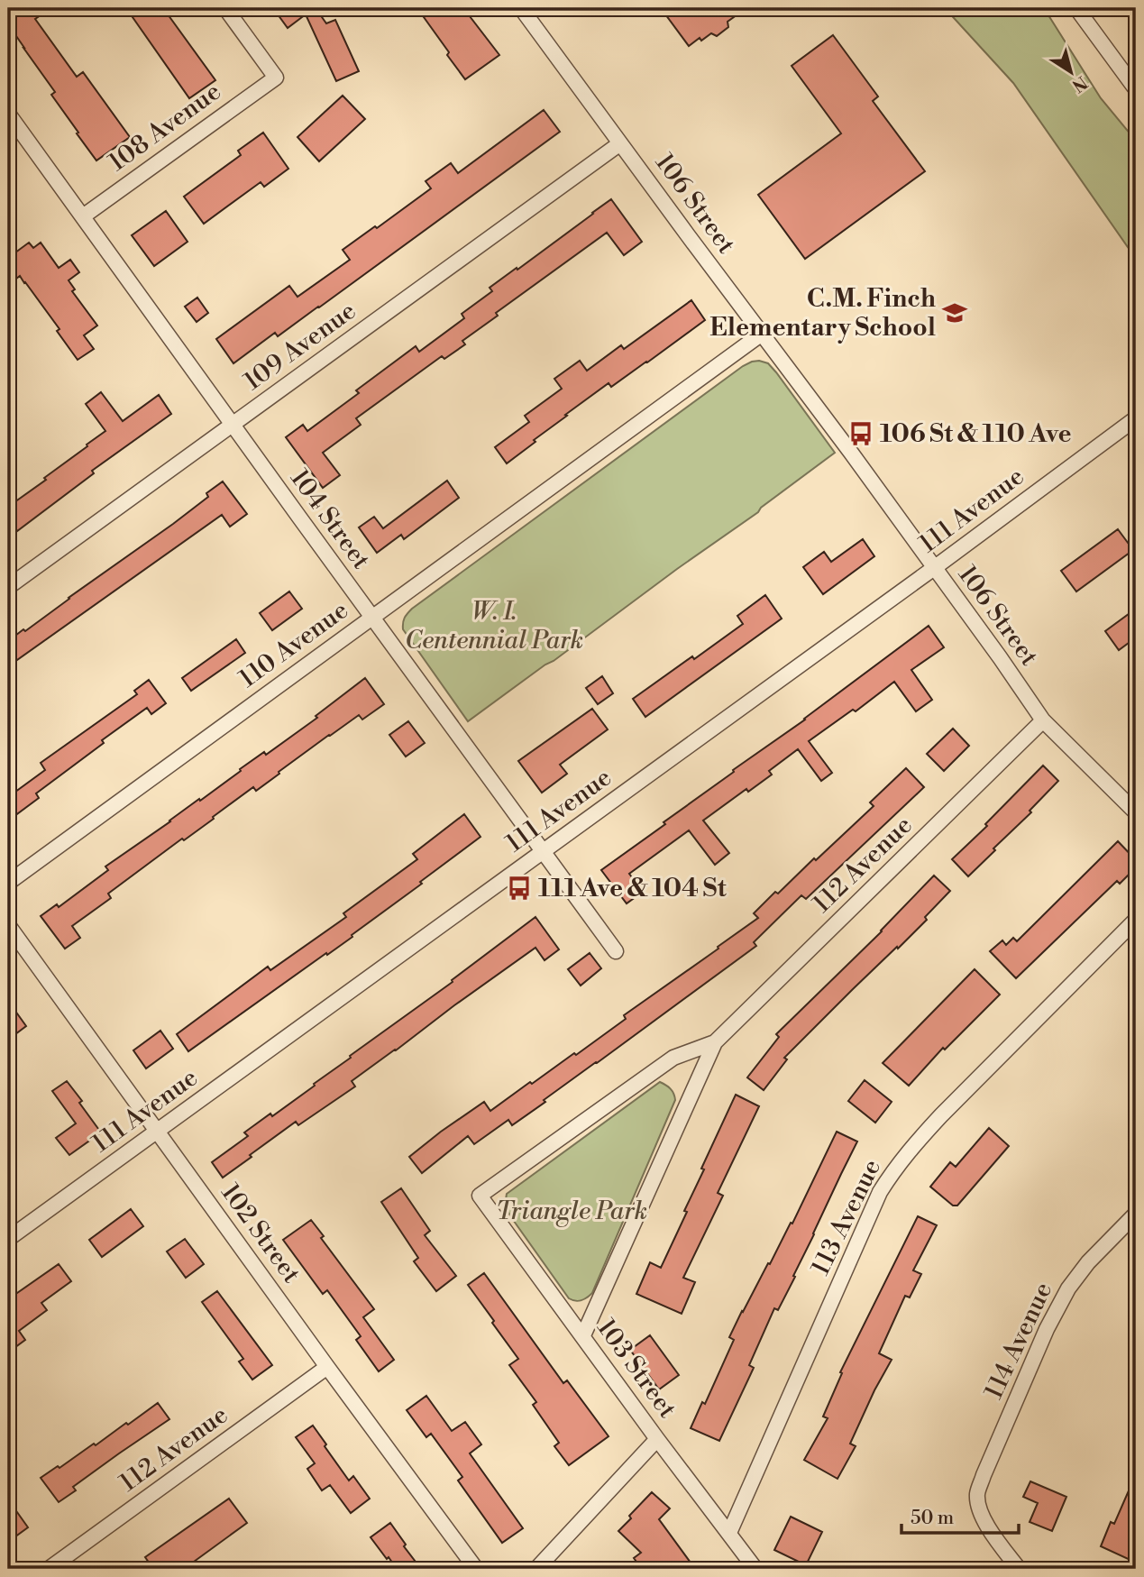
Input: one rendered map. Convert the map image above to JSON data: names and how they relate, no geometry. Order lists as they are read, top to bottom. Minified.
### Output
{"streets":{"street":["108 Avenue","106 Street","109 Avenue","111 Avenue","104 Street","110 Avenue","112 Avenue","113 Avenue","102 Street","114 Avenue","103 Street"]},"crossings":[["108 Avenue","104 Street"],["106 Street","109 Avenue"],["106 Street","111 Avenue"],["106 Street","110 Avenue"],["106 Street","112 Avenue"],["109 Avenue","104 Street"],["111 Avenue","104 Street"],["111 Avenue","102 Street"],["104 Street","110 Avenue"],["112 Avenue","102 Street"],["112 Avenue","103 Street"],["113 Avenue","103 Street"]],"parks":["W. I. Centennial Park","Triangle Park"],"places":{"school or university":["C.M. Finch Elementary School"],"bus stop":["106 St & 110 Ave","111 Ave & 104 St"]},"scale_bar":"50 m","north":"bottom right"}
